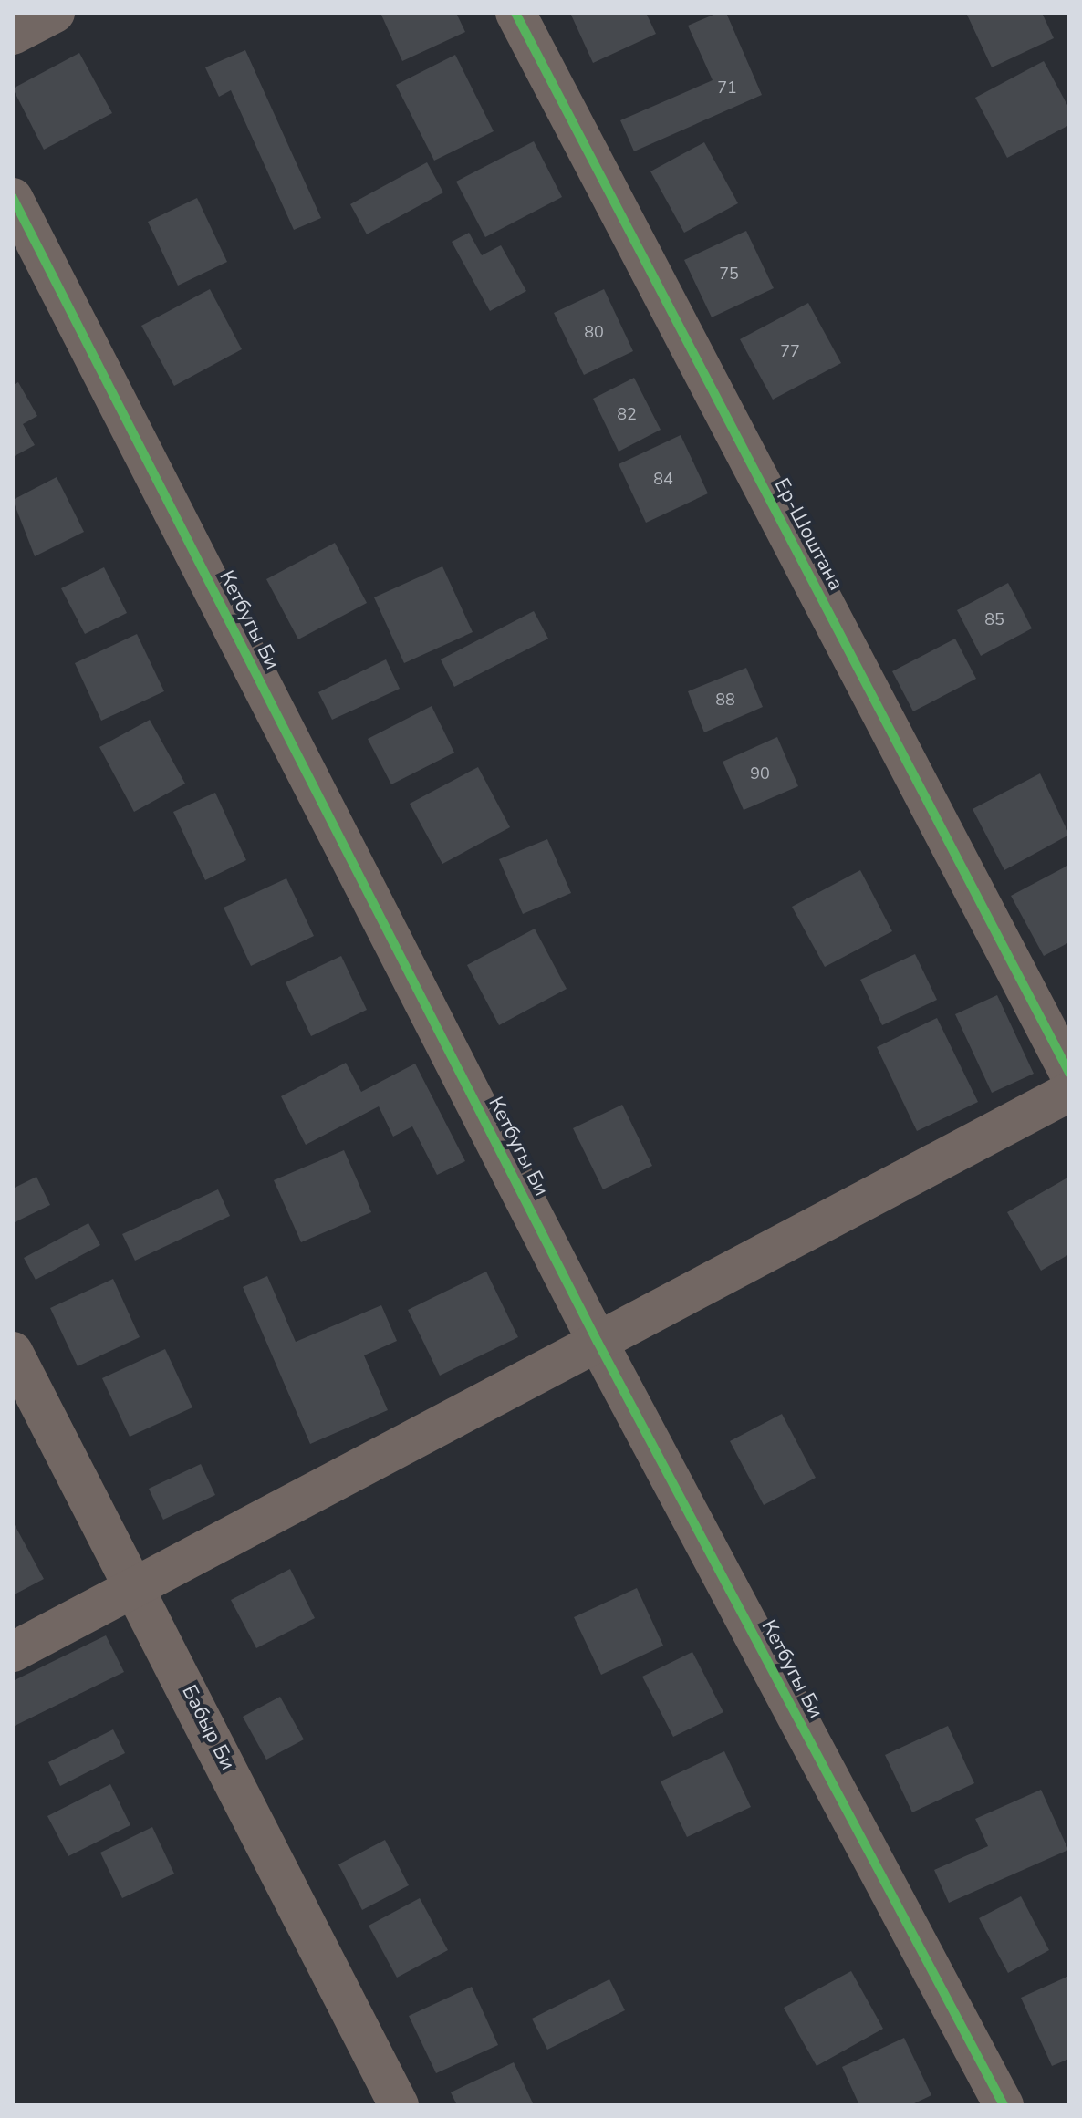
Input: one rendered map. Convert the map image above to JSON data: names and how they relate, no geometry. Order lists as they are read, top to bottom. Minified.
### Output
{"streets":{"street":["Ер-Шоштана","Кетбугы Би","Бабыр Би"]},"house_numbers":["71","75","80","77","82","84","85","88","90"]}
